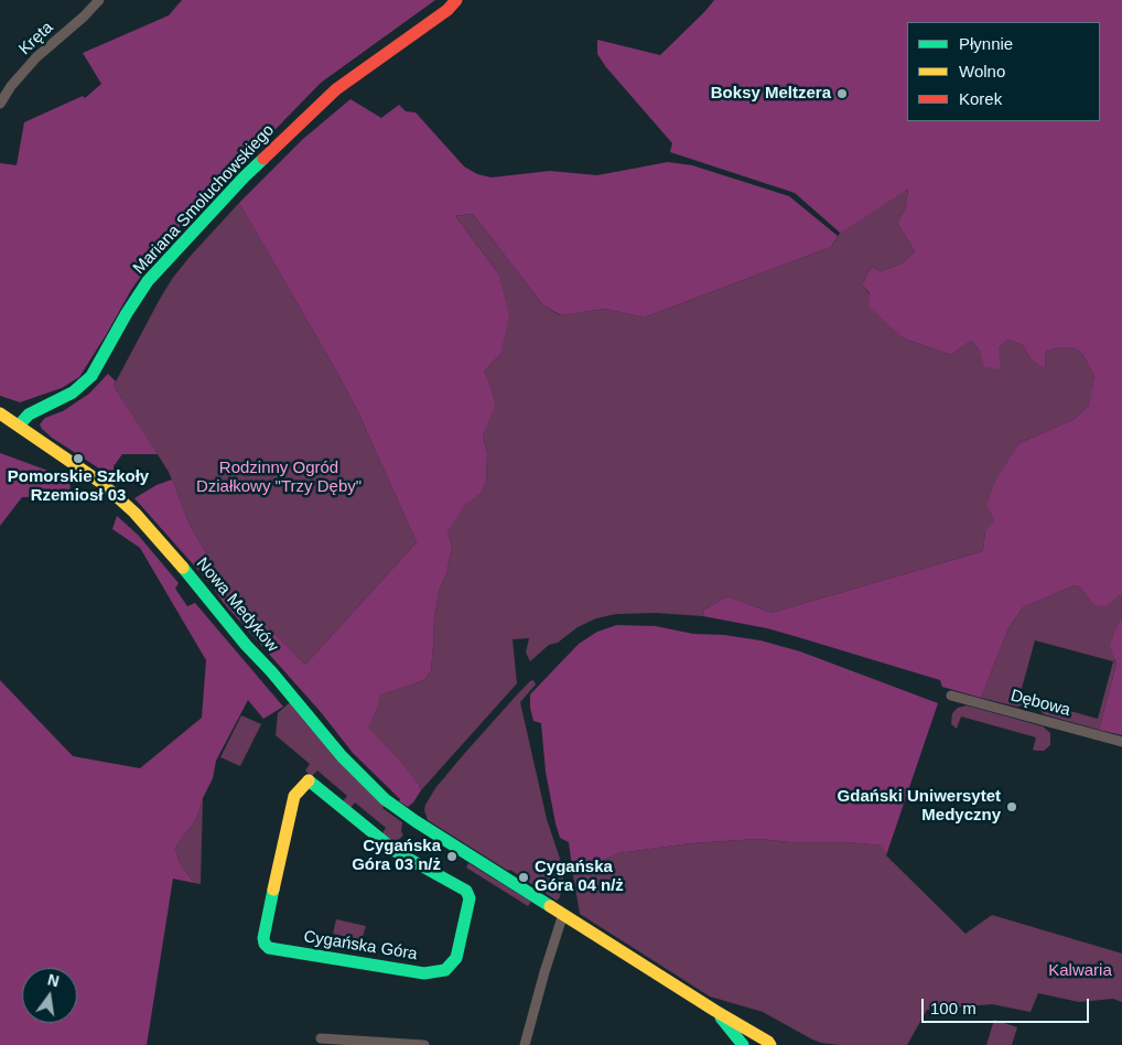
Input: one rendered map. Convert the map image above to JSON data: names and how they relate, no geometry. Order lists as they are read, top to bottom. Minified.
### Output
{"streets":{"street":["Kręta","Mariana Smoluchowskiego","Nowa Medyków","Dębowa","Cygańska Góra"]},"crossings":[["Mariana Smoluchowskiego","Nowa Medyków"]],"parks":["Rodzinny Ogród Działkowy \"Trzy Dęby\"","Kalwaria"],"places":["Boksy Meltzera","Pomorskie Szkoły Rzemiosł 03","Gdański Uniwersytet Medyczny","Cygańska Góra 03 n/ż","Cygańska Góra 04 n/ż"],"legend":["Płynnie","Wolno","Korek"],"scale_bar":"100 m","north":"top"}
